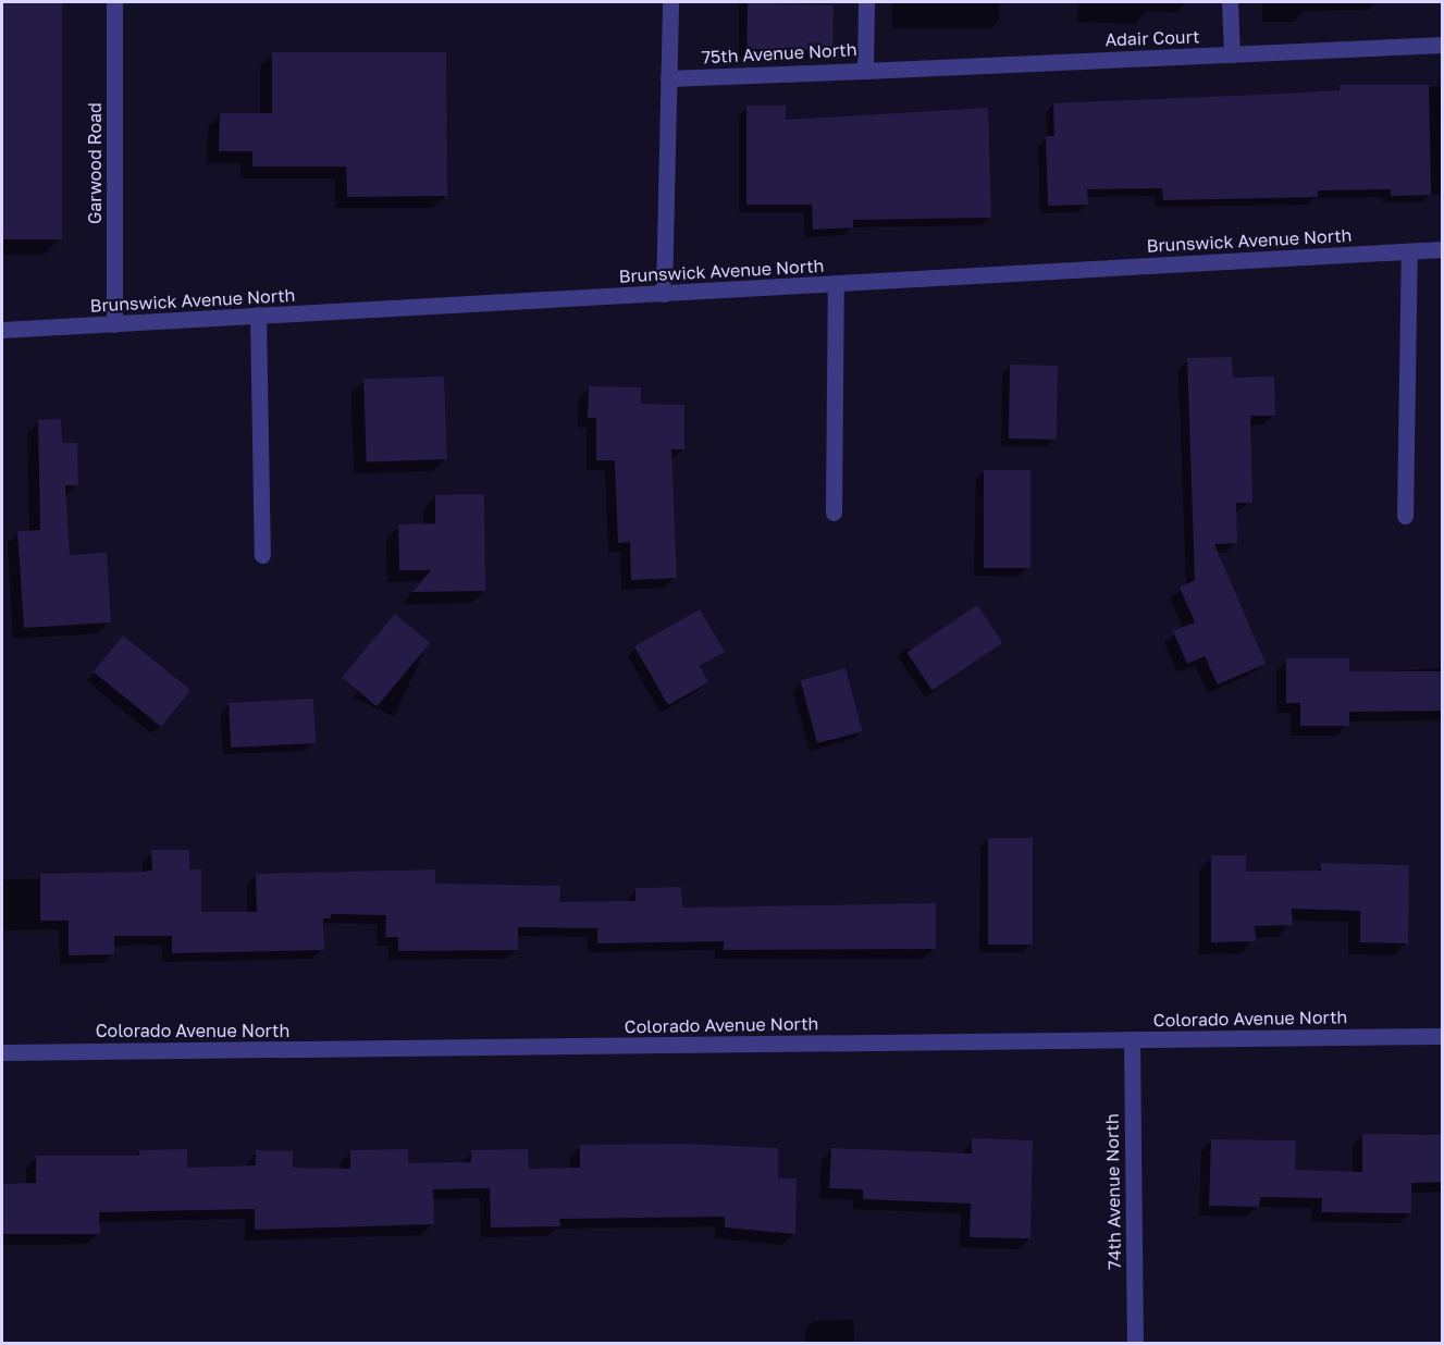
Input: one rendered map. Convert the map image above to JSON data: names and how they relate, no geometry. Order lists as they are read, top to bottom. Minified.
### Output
{"streets":{"street":["Adair Court","75th Avenue North","Garwood Road","Brunswick Avenue North","Colorado Avenue North","74th Avenue North"]},"crossings":[["Adair Court","75th Avenue North"],["Garwood Road","Brunswick Avenue North"],["Colorado Avenue North","74th Avenue North"]]}
